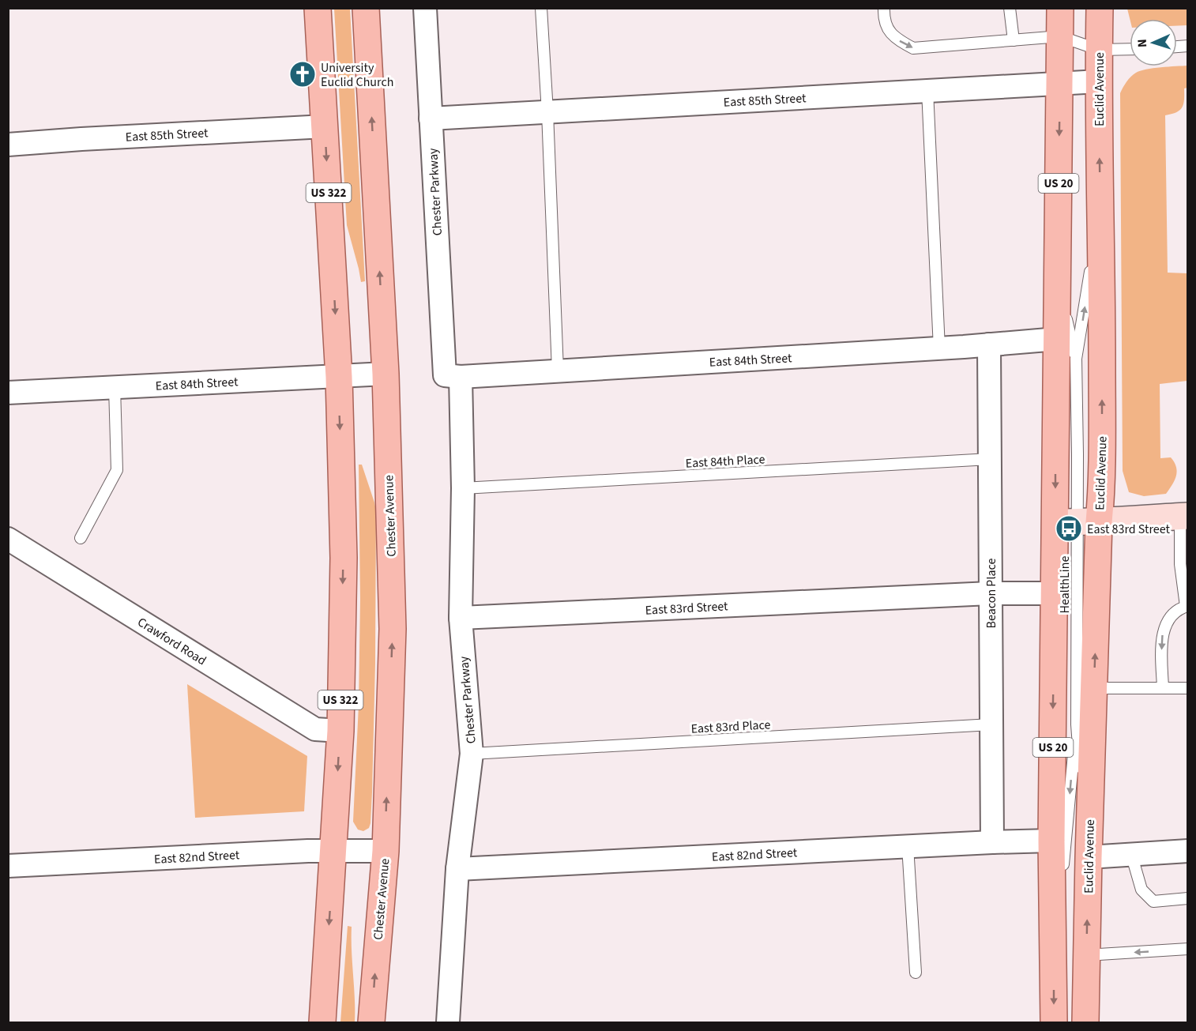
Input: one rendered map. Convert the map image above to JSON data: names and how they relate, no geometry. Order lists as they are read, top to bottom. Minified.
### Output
{"streets":{"main road":["Euclid Avenue","US 20","US 322","Chester Avenue"],"street":["East 85th Street","Chester Parkway","East 84th Street","Beacon Place","East 83rd Street","Crawford Road","East 82nd Street"],"lane":["East 84th Place","HealthLine","East 83rd Place"]},"crossings":[["Euclid Avenue","East 85th Street"],["Euclid Avenue","East 84th Street"],["Euclid Avenue","HealthLine"],["Euclid Avenue","East 83rd Street"],["Euclid Avenue","East 82nd Street"],["East 85th Street","Chester Parkway"],["East 85th Street","US 322"],["Chester Parkway","East 84th Street"],["Chester Parkway","East 84th Place"],["Chester Parkway","East 83rd Street"],["Chester Parkway","East 83rd Place"],["Chester Parkway","East 82nd Street"],["US 322","East 84th Street"],["US 322","Crawford Road"],["US 322","East 82nd Street"],["East 84th Street","Chester Avenue"],["East 84th Street","Beacon Place"],["East 84th Place","Beacon Place"],["Chester Avenue","East 82nd Street"],["Beacon Place","East 83rd Street"],["Beacon Place","East 83rd Place"],["Beacon Place","East 82nd Street"]],"places":{"church":["University Euclid Church"],"bus stop":["East 83rd Street"]},"north":"left"}
